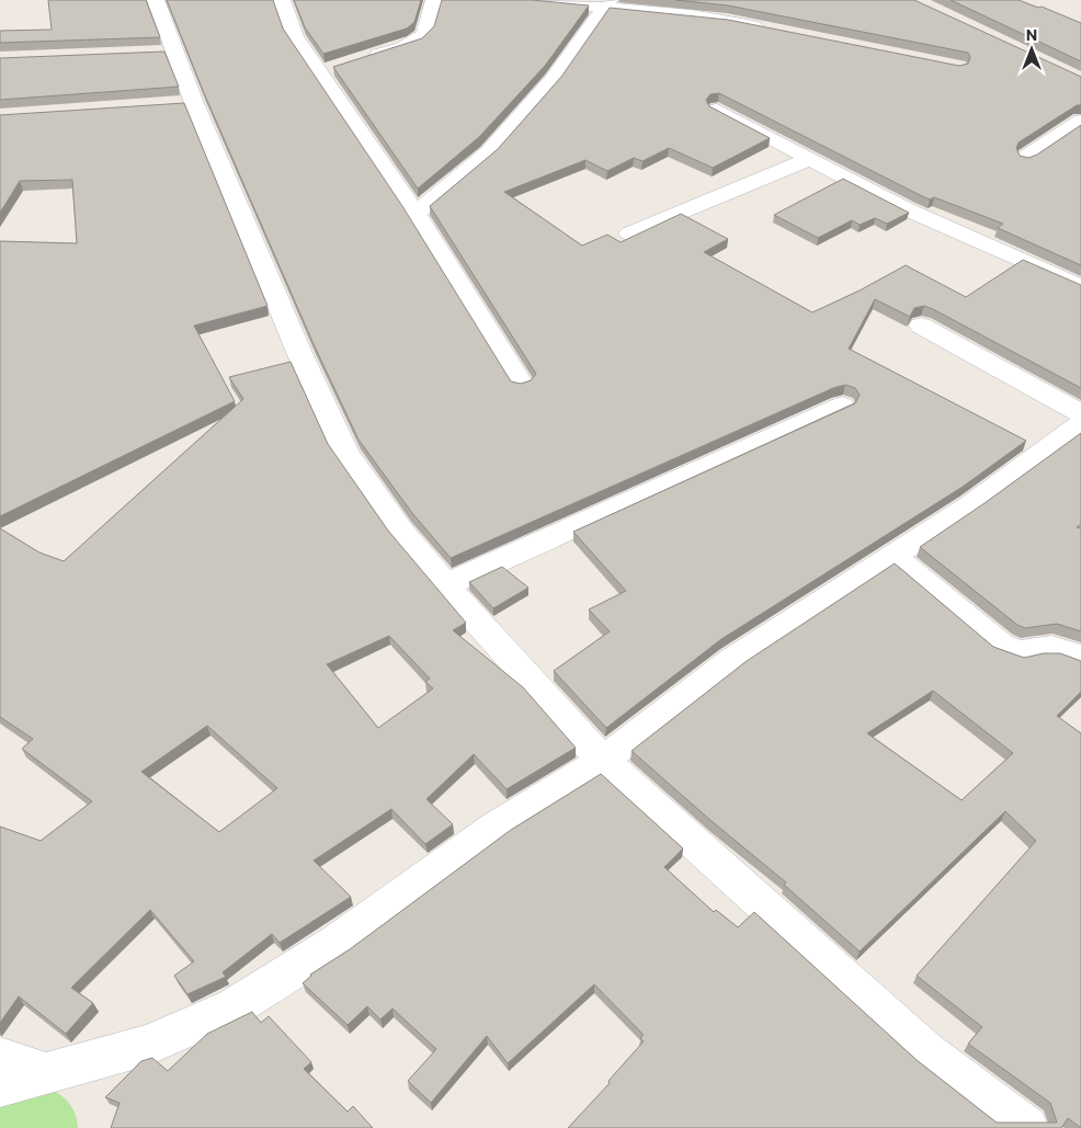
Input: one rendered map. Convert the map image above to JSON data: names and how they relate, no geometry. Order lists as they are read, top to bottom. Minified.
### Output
{"north":"top"}
